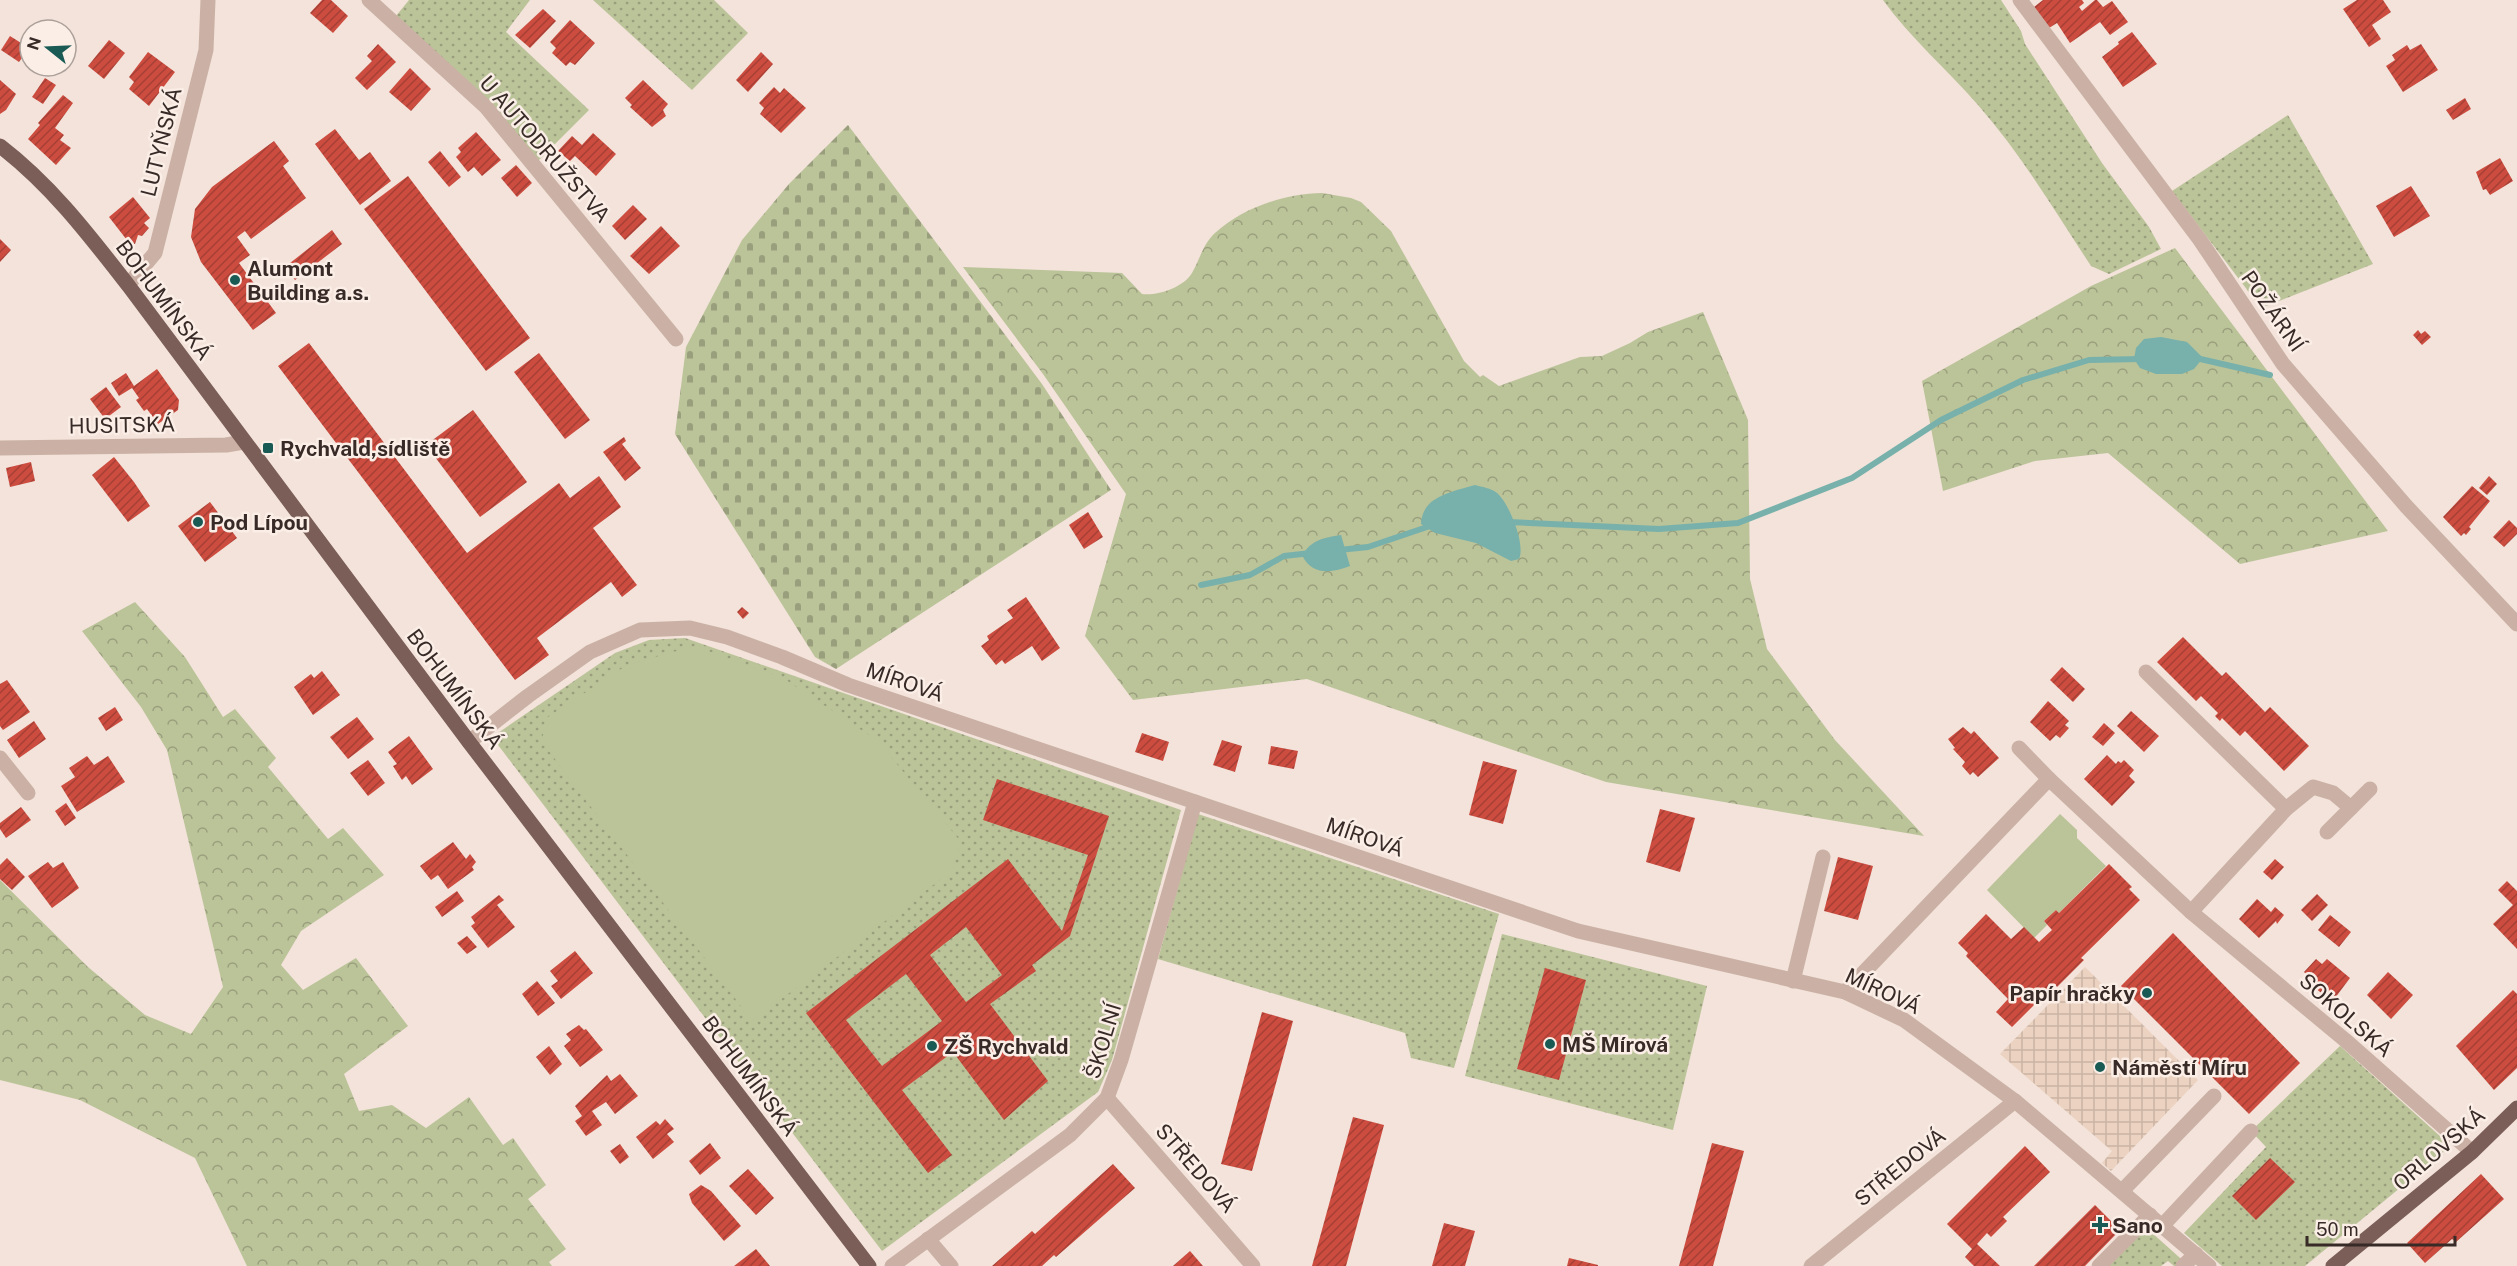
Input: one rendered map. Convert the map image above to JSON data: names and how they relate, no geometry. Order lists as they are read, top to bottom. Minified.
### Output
{"streets":{"main road":["BOHUMÍNSKÁ","ORLOVSKÁ"],"street":["LUTYŇSKÁ","U AUTODRUŽSTVA","POŽÁRNÍ","HUSITSKÁ","MÍROVÁ","SOKOLSKÁ","ŠKOLNÍ","STŘEDOVÁ"]},"crossings":[["LUTYŇSKÁ","BOHUMÍNSKÁ"],["BOHUMÍNSKÁ","HUSITSKÁ"],["BOHUMÍNSKÁ","MÍROVÁ"],["MÍROVÁ","ŠKOLNÍ"],["MÍROVÁ","STŘEDOVÁ"],["SOKOLSKÁ","ORLOVSKÁ"],["ŠKOLNÍ","STŘEDOVÁ"]],"places":{"other":["Alumont Building a.s.","Pod Lípou","Papír hračky","MŠ Mírová","ZŠ Rychvald","Náměstí Míru"],"transit":["Rychvald,sídliště"],"health":["Sano"]},"scale_bar":"50 m","north":"left"}
